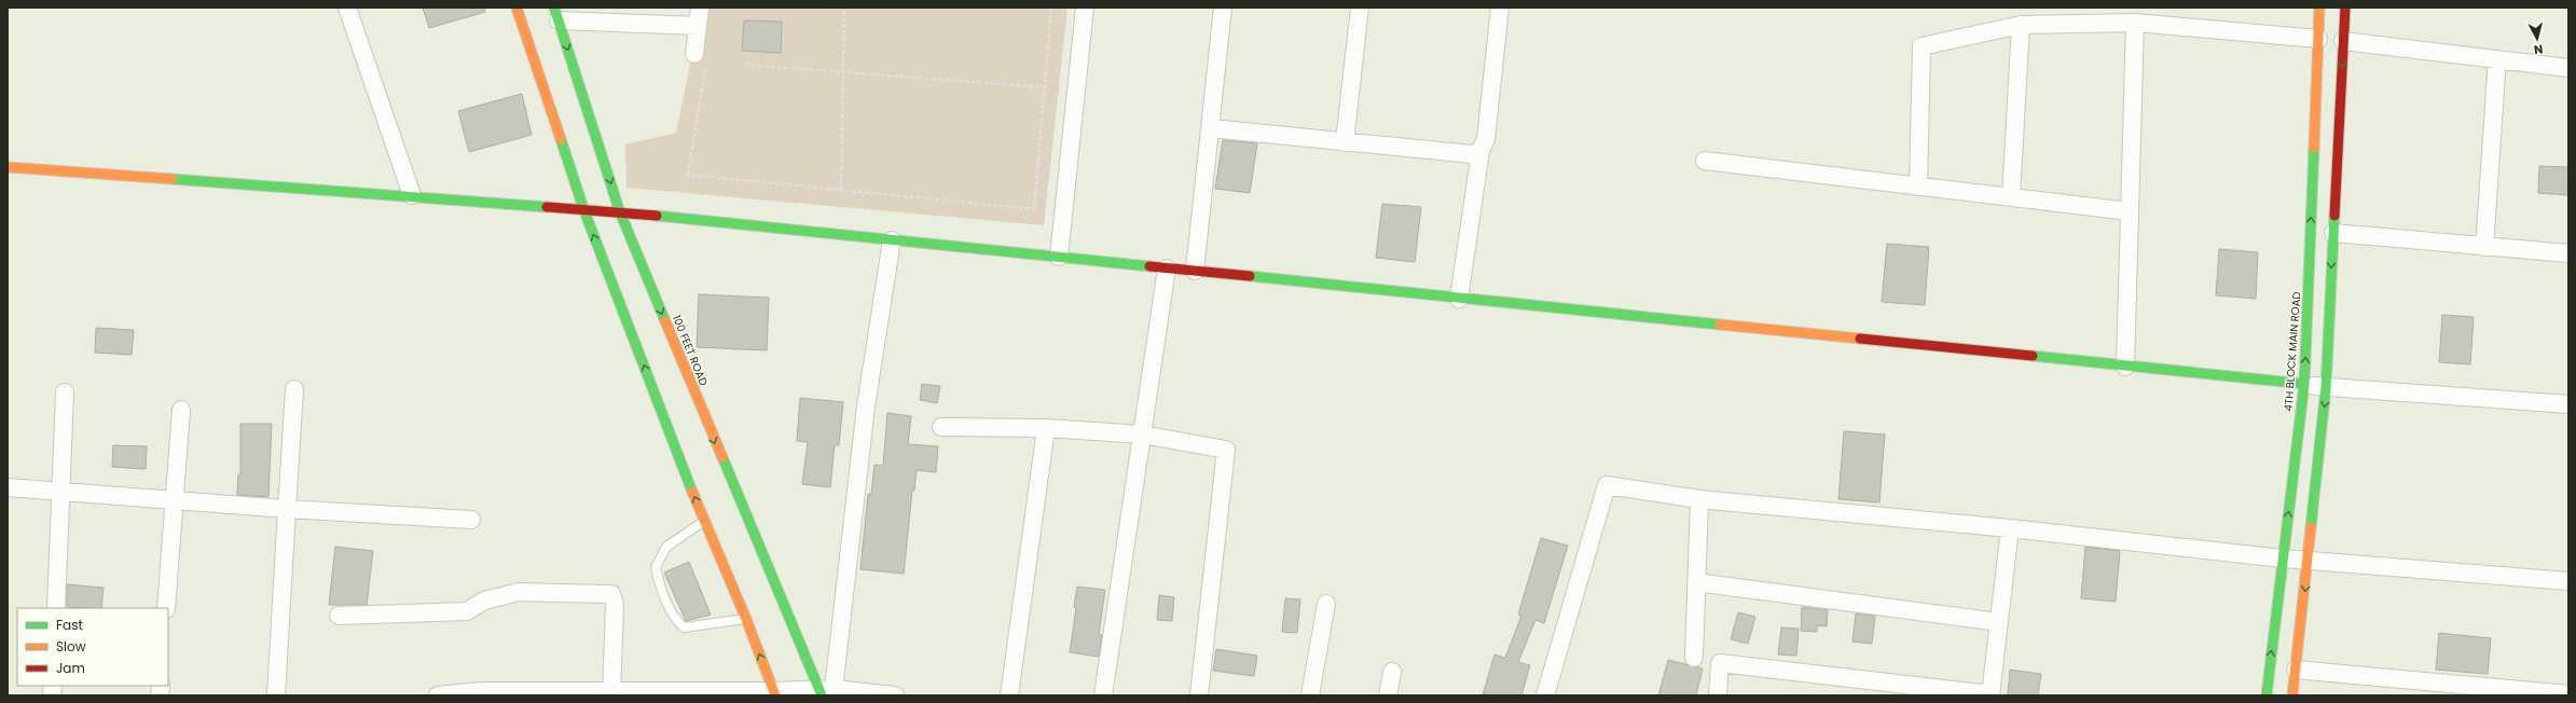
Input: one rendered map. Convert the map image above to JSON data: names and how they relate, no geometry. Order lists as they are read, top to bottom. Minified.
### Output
{"streets":{"street":["100 FEET ROAD","4TH BLOCK MAIN ROAD"]},"legend":["Fast","Slow","Jam"],"north":"bottom"}
